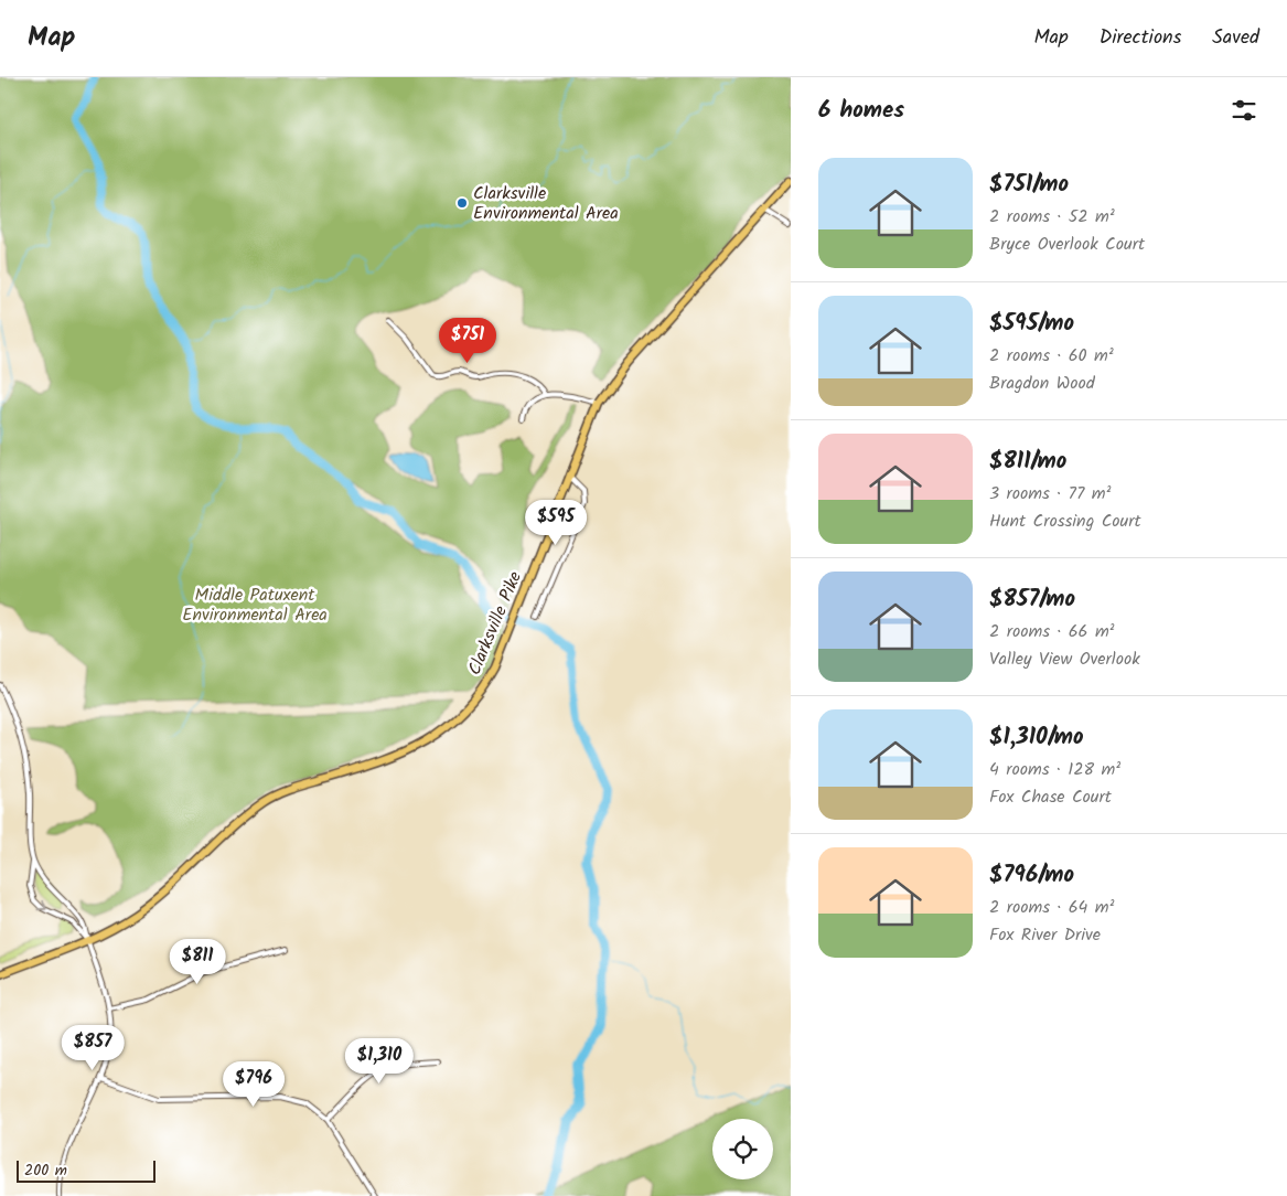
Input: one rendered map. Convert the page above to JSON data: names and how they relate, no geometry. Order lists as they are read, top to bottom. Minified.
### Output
{"streets":{"main road":["Clarksville Pike"]},"parks":["Middle Patuxent Environmental Area"],"places":["Clarksville Environmental Area"],"scale_bar":"200 m","page":{"header":"Map","nav":["Map","Directions","Saved"],"heading":"6 homes","list":[{"name":"$751/mo","note":"2 rooms · 52 m² · Bryce Overlook Court"},{"name":"$595/mo","note":"2 rooms · 60 m² · Bragdon Wood"},{"name":"$811/mo","note":"3 rooms · 77 m² · Hunt Crossing Court"},{"name":"$857/mo","note":"2 rooms · 66 m² · Valley View Overlook"},{"name":"$1,310/mo","note":"4 rooms · 128 m² · Fox Chase Court"},{"name":"$796/mo","note":"2 rooms · 64 m² · Fox River Drive"}],"price":["$751","$595","$811","$857","$1,310","$796"],"scale":"200 m"}}
